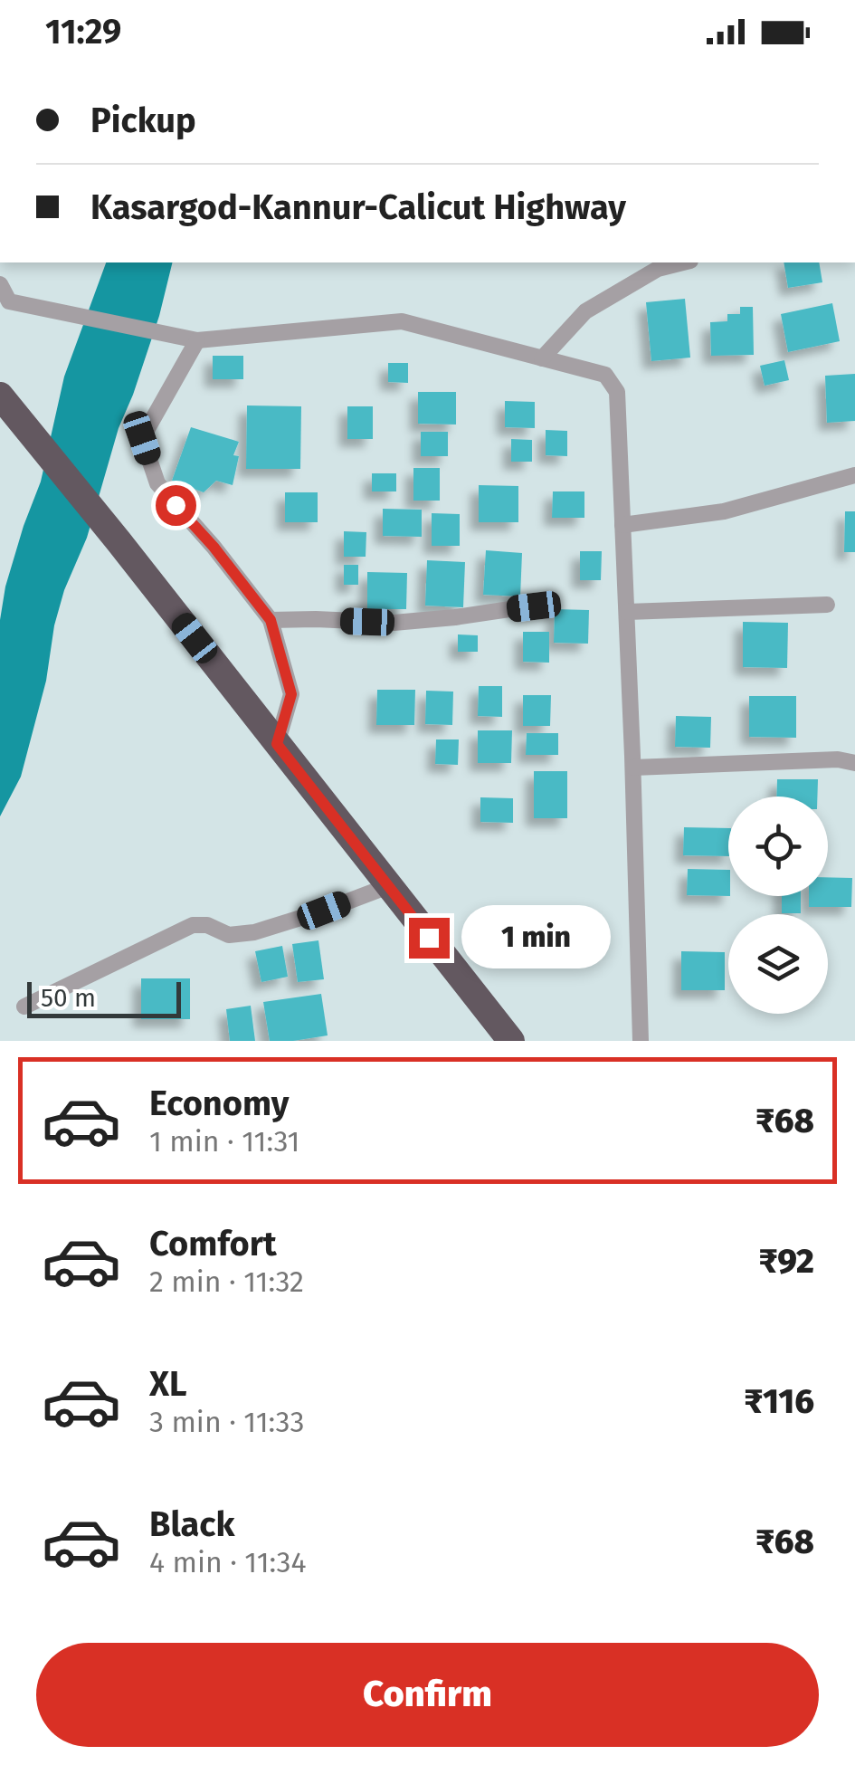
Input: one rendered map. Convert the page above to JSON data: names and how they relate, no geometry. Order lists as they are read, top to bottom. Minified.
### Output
{"scale_bar":"50 m","page":{"status":"11:29","banner":["Pickup","Kasargod-Kannur-Calicut Highway"],"bubble":"1 min","scale":"50 m","list":[{"name":"Economy","note":"1 min · 11:31","value":"₹68"},{"name":"Comfort","note":"2 min · 11:32","value":"₹92"},{"name":"XL","note":"3 min · 11:33","value":"₹116"},{"name":"Black","note":"4 min · 11:34","value":"₹68"}],"buttons":"Confirm"}}
